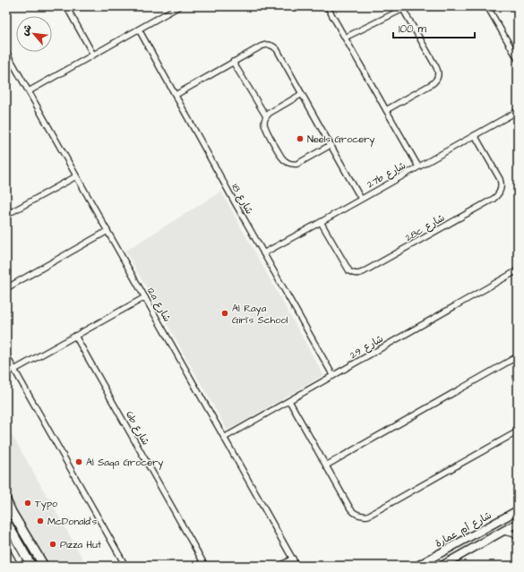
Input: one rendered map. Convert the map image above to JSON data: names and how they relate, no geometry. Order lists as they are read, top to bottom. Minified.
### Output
{"streets":{"street":["27b شارع","شارع 18","28c شارع","12a شارع","شارع 29","6b شارع","شارع أم عمارة"]},"crossings":[["27b شارع","شارع 18"],["27b شارع","28c شارع"],["شارع 18","شارع 29"],["12a شارع","شارع 29"]],"places":["Neels Grocery","Al Raya Girl's School","Al Saqa Grocery","Typo","McDonald's","Pizza Hut"],"scale_bar":"100 m","north":"top left"}
